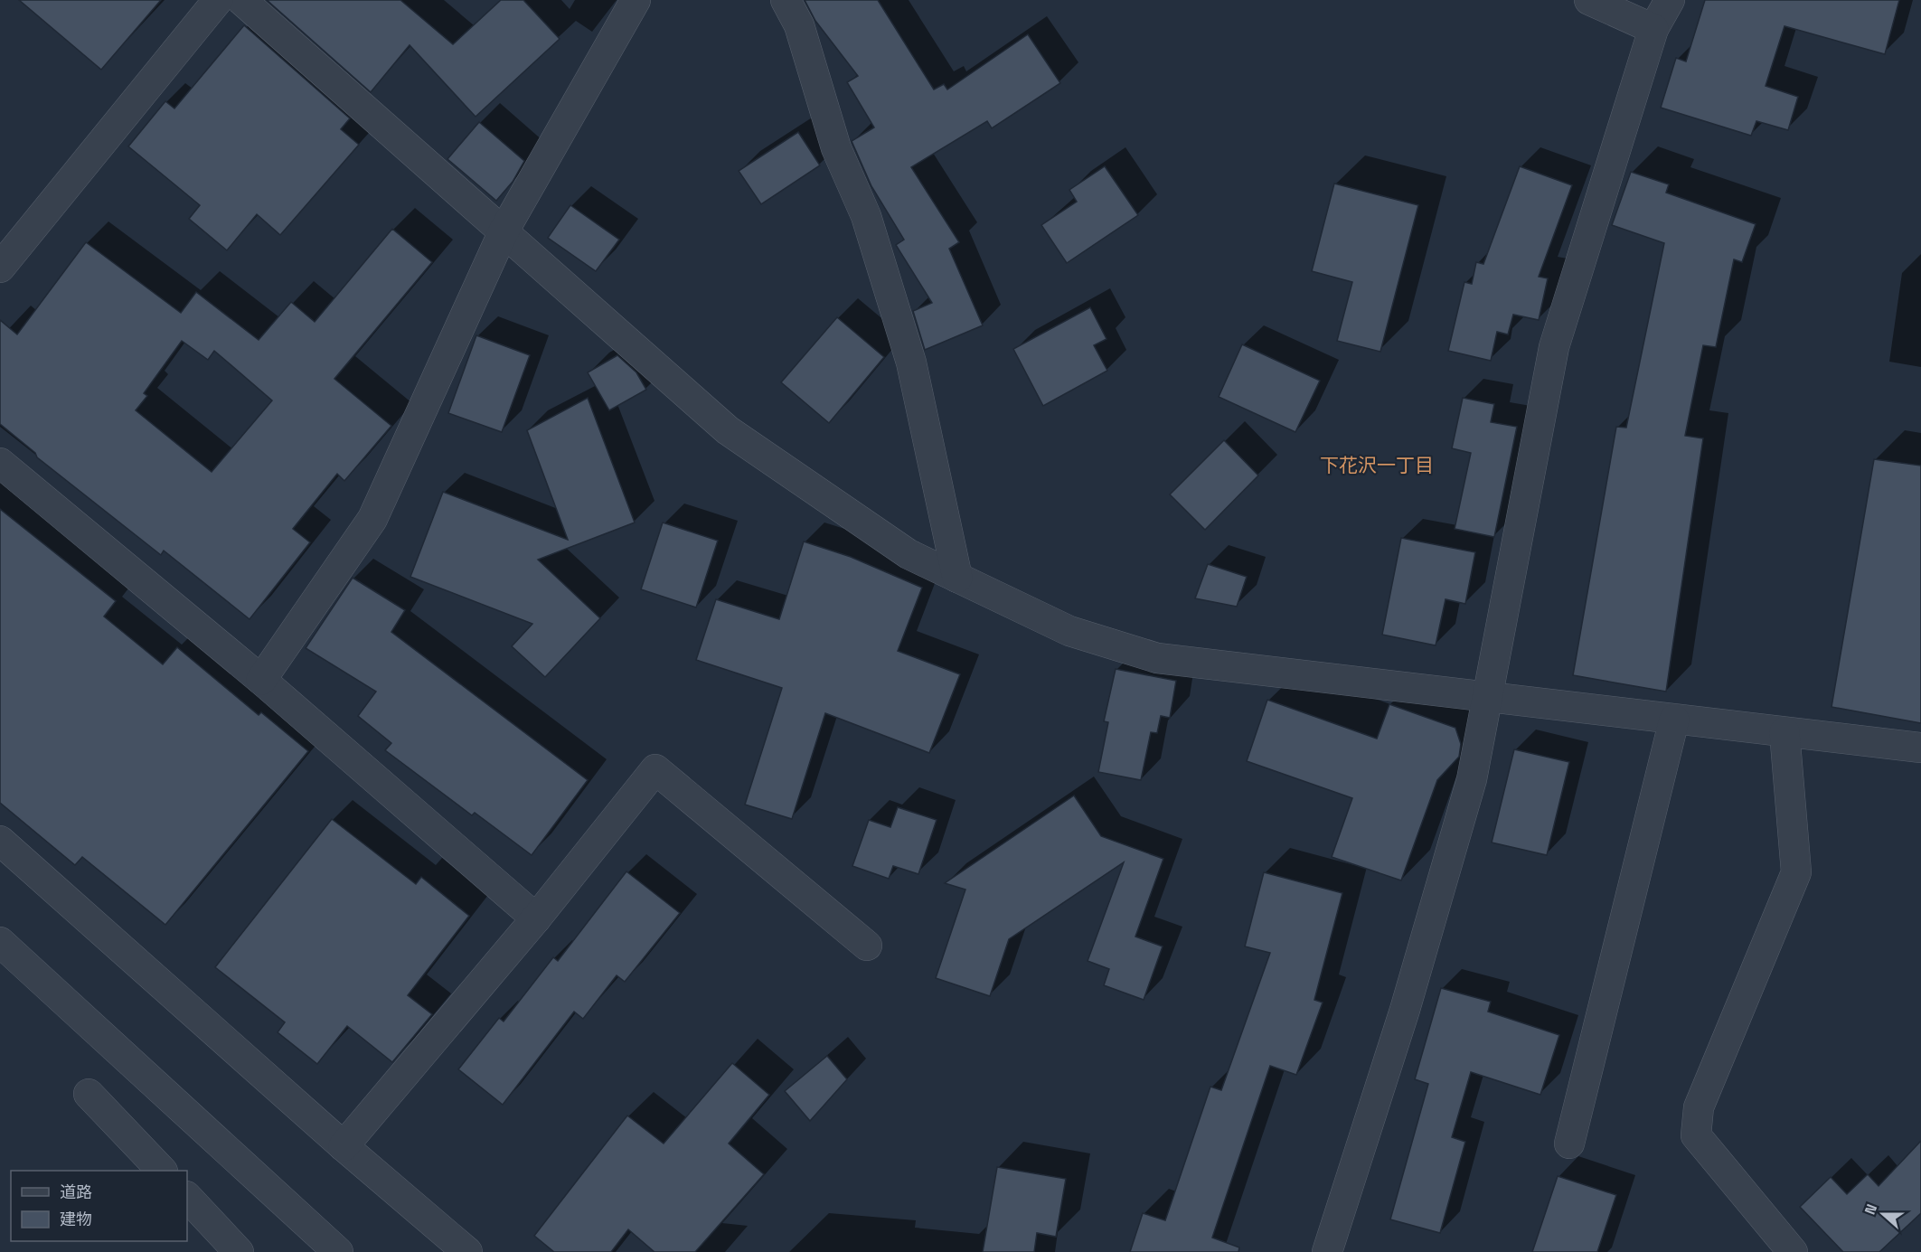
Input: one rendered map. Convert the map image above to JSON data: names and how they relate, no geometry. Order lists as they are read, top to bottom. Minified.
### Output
{"districts":["下花沢一丁目"],"legend":["道路","建物"],"north":"left"}
